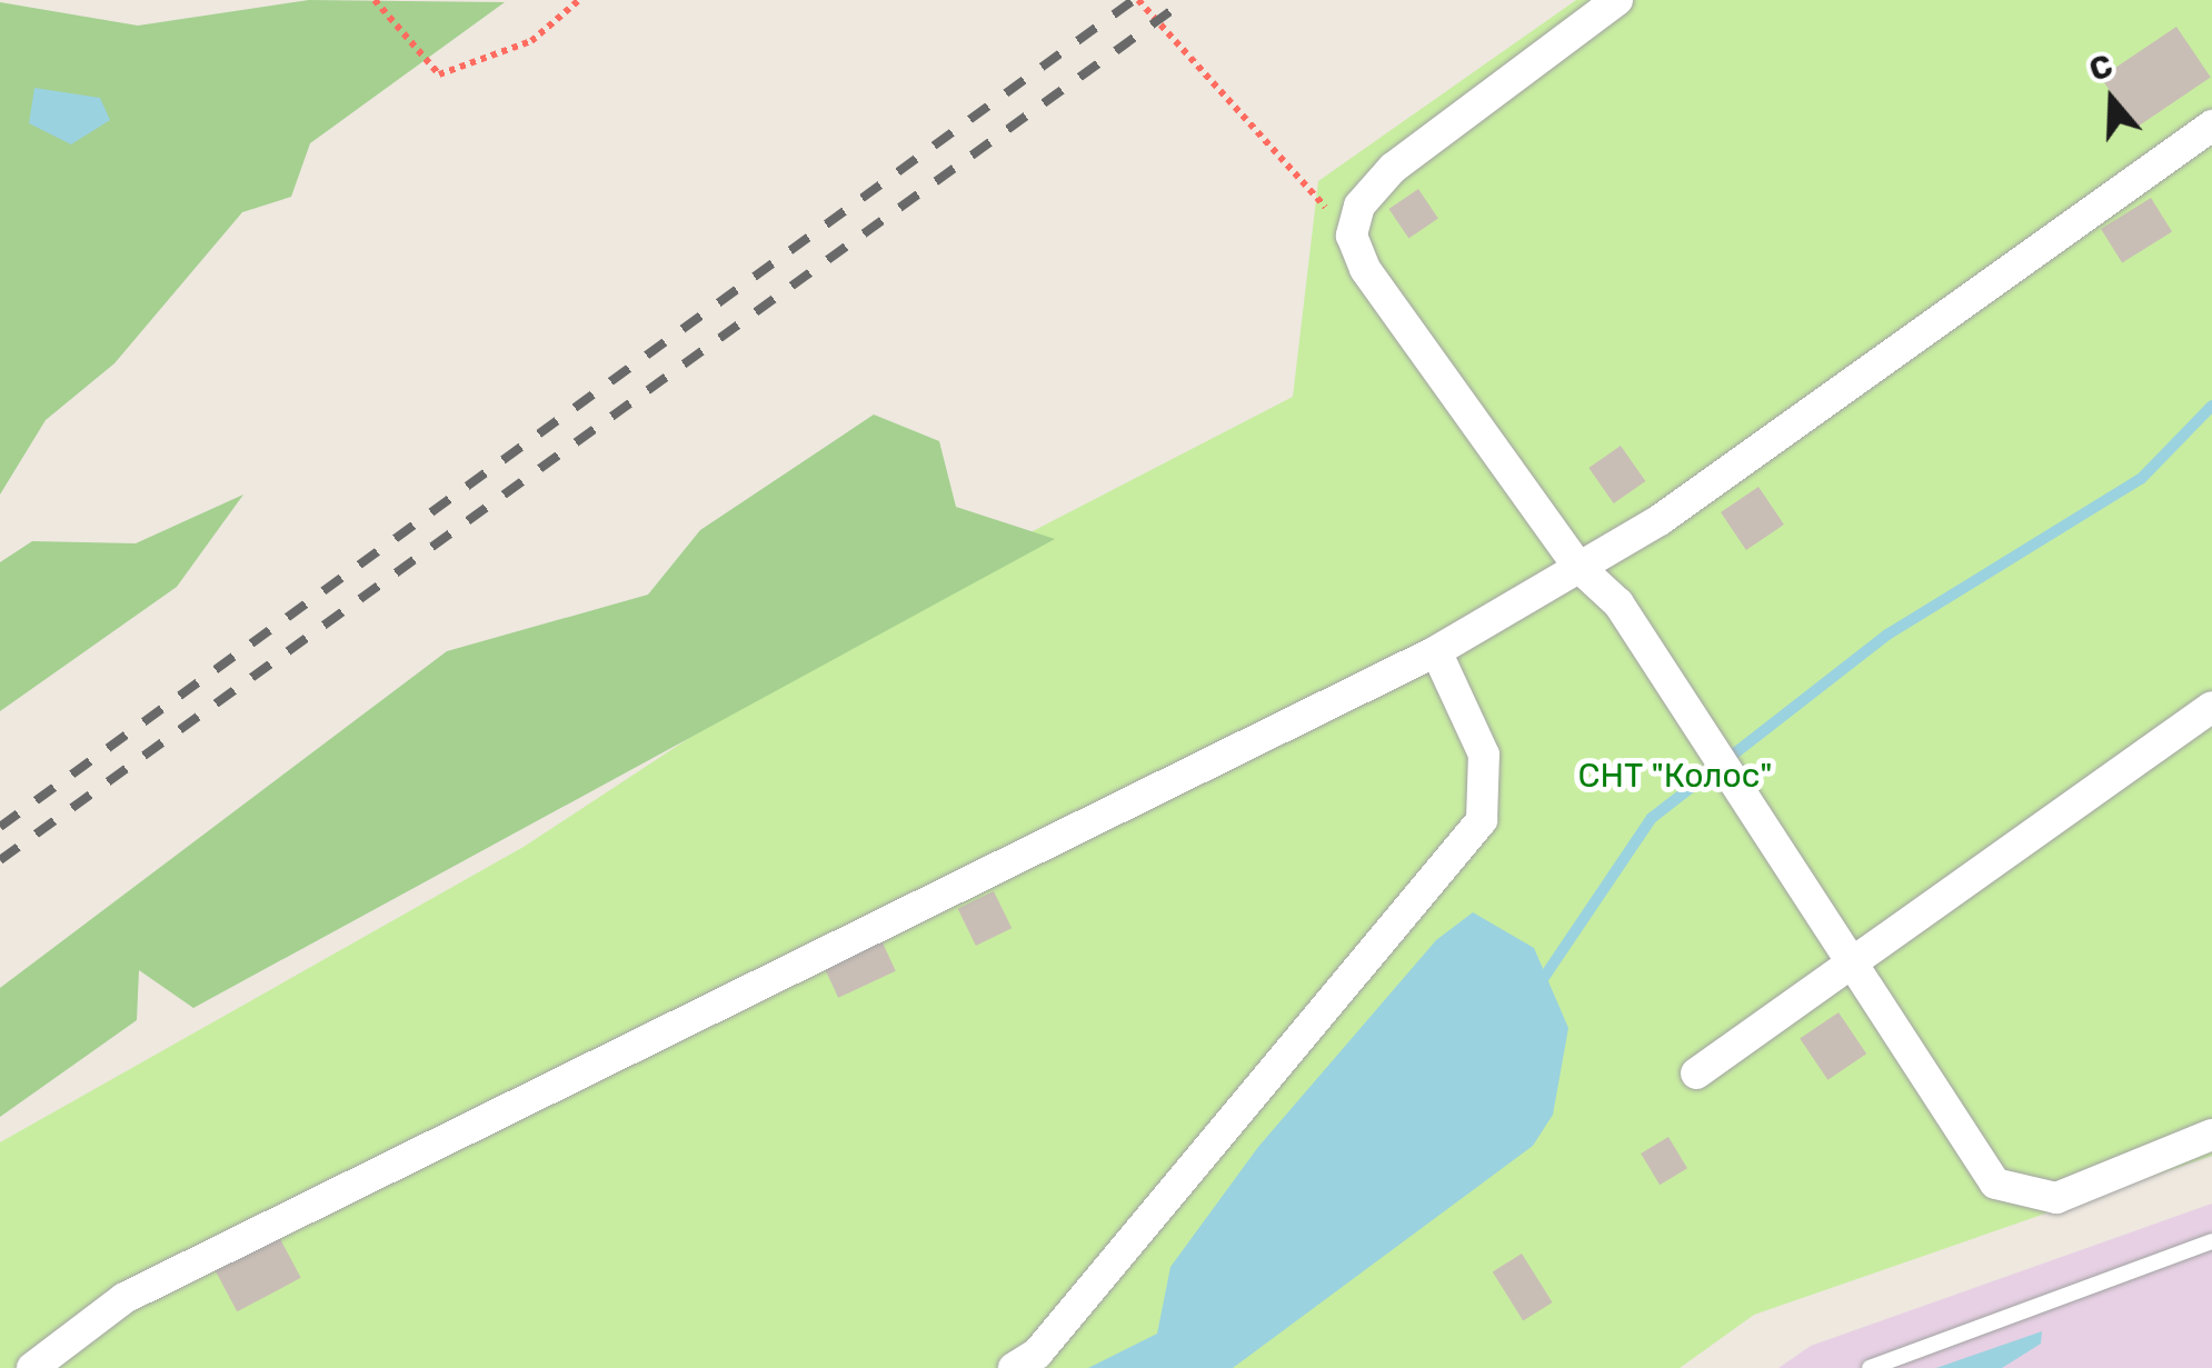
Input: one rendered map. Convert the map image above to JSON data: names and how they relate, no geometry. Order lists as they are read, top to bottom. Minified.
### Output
{"parks":["СНТ \"Колос\""],"north":"top"}
